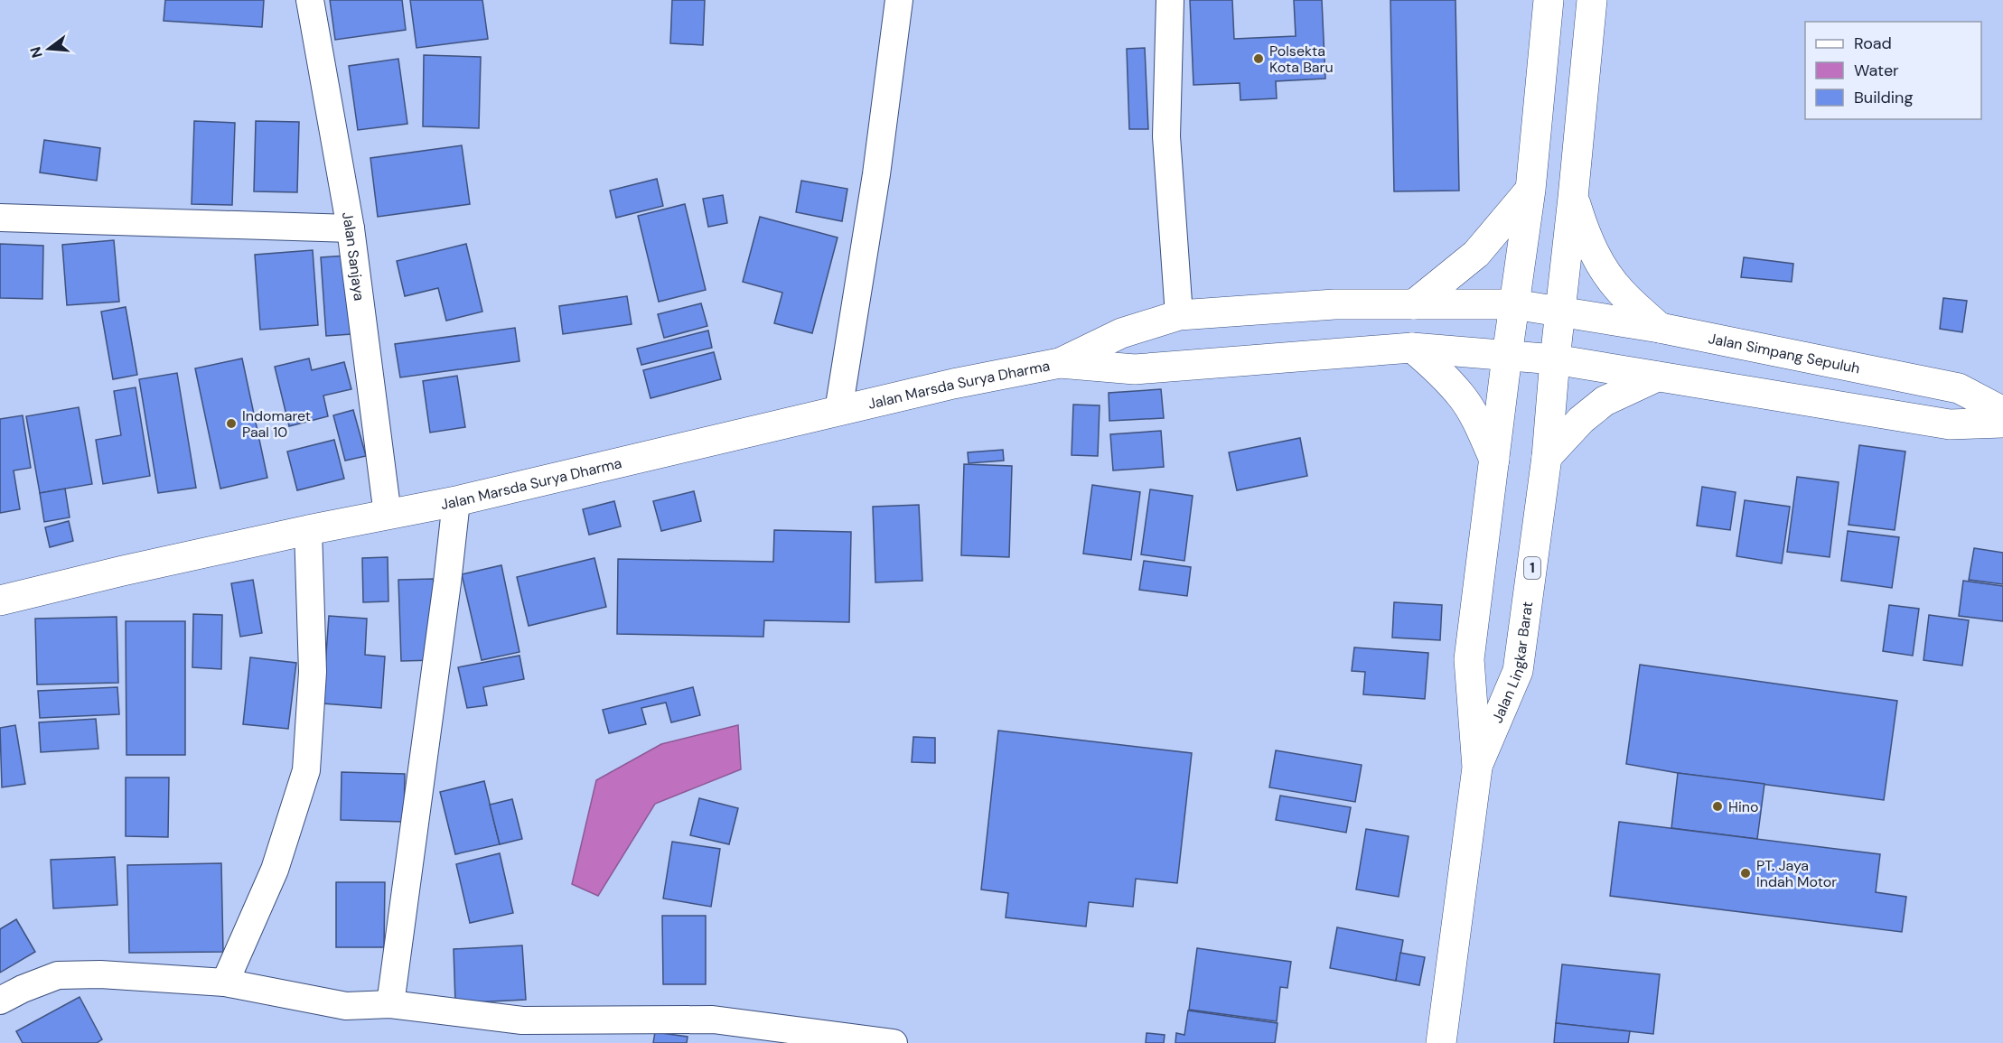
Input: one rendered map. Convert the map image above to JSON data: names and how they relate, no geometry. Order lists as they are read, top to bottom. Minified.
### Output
{"streets":{"highway":["Jalan Simpang Sepuluh","Jalan Marsda Surya Dharma","1","Jalan Lingkar Barat"],"street":["Jalan Sanjaya"]},"crossings":[["Jalan Sanjaya","Jalan Marsda Surya Dharma"],["Jalan Simpang Sepuluh","Jalan Marsda Surya Dharma"],["Jalan Simpang Sepuluh","1"],["1","Jalan Lingkar Barat"]],"places":["Polsekta Kota Baru","Indomaret Paal 10","Hino","PT. Jaya Indah Motor"],"legend":["Road","Water","Building"],"north":"left"}
